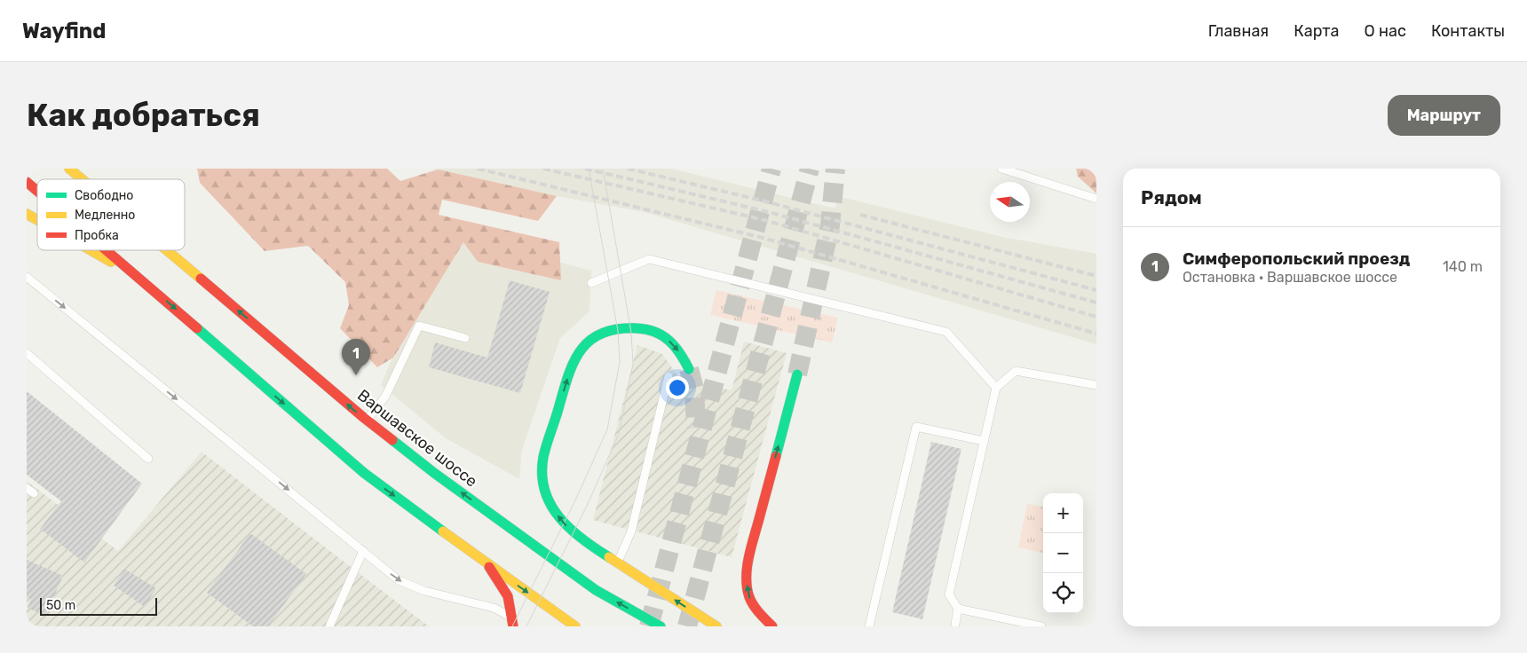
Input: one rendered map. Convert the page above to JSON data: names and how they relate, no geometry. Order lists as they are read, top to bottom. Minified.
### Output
{"streets":{"main road":["Варшавское шоссе"]},"legend":["Свободно","Медленно","Пробка"],"scale_bar":"50 m","north":"left","page":{"header":"Wayfind","nav":["Главная","Карта","О нас","Контакты"],"buttons":"Маршрут","title":"Как добраться","heading":"Рядом","list":[{"mark":"1","name":"Симферопольский проезд","note":"Остановка · Варшавское шоссе","value":"140 m"}],"pins":"1","map_buttons":["+","−"],"scale":"50 m"}}
